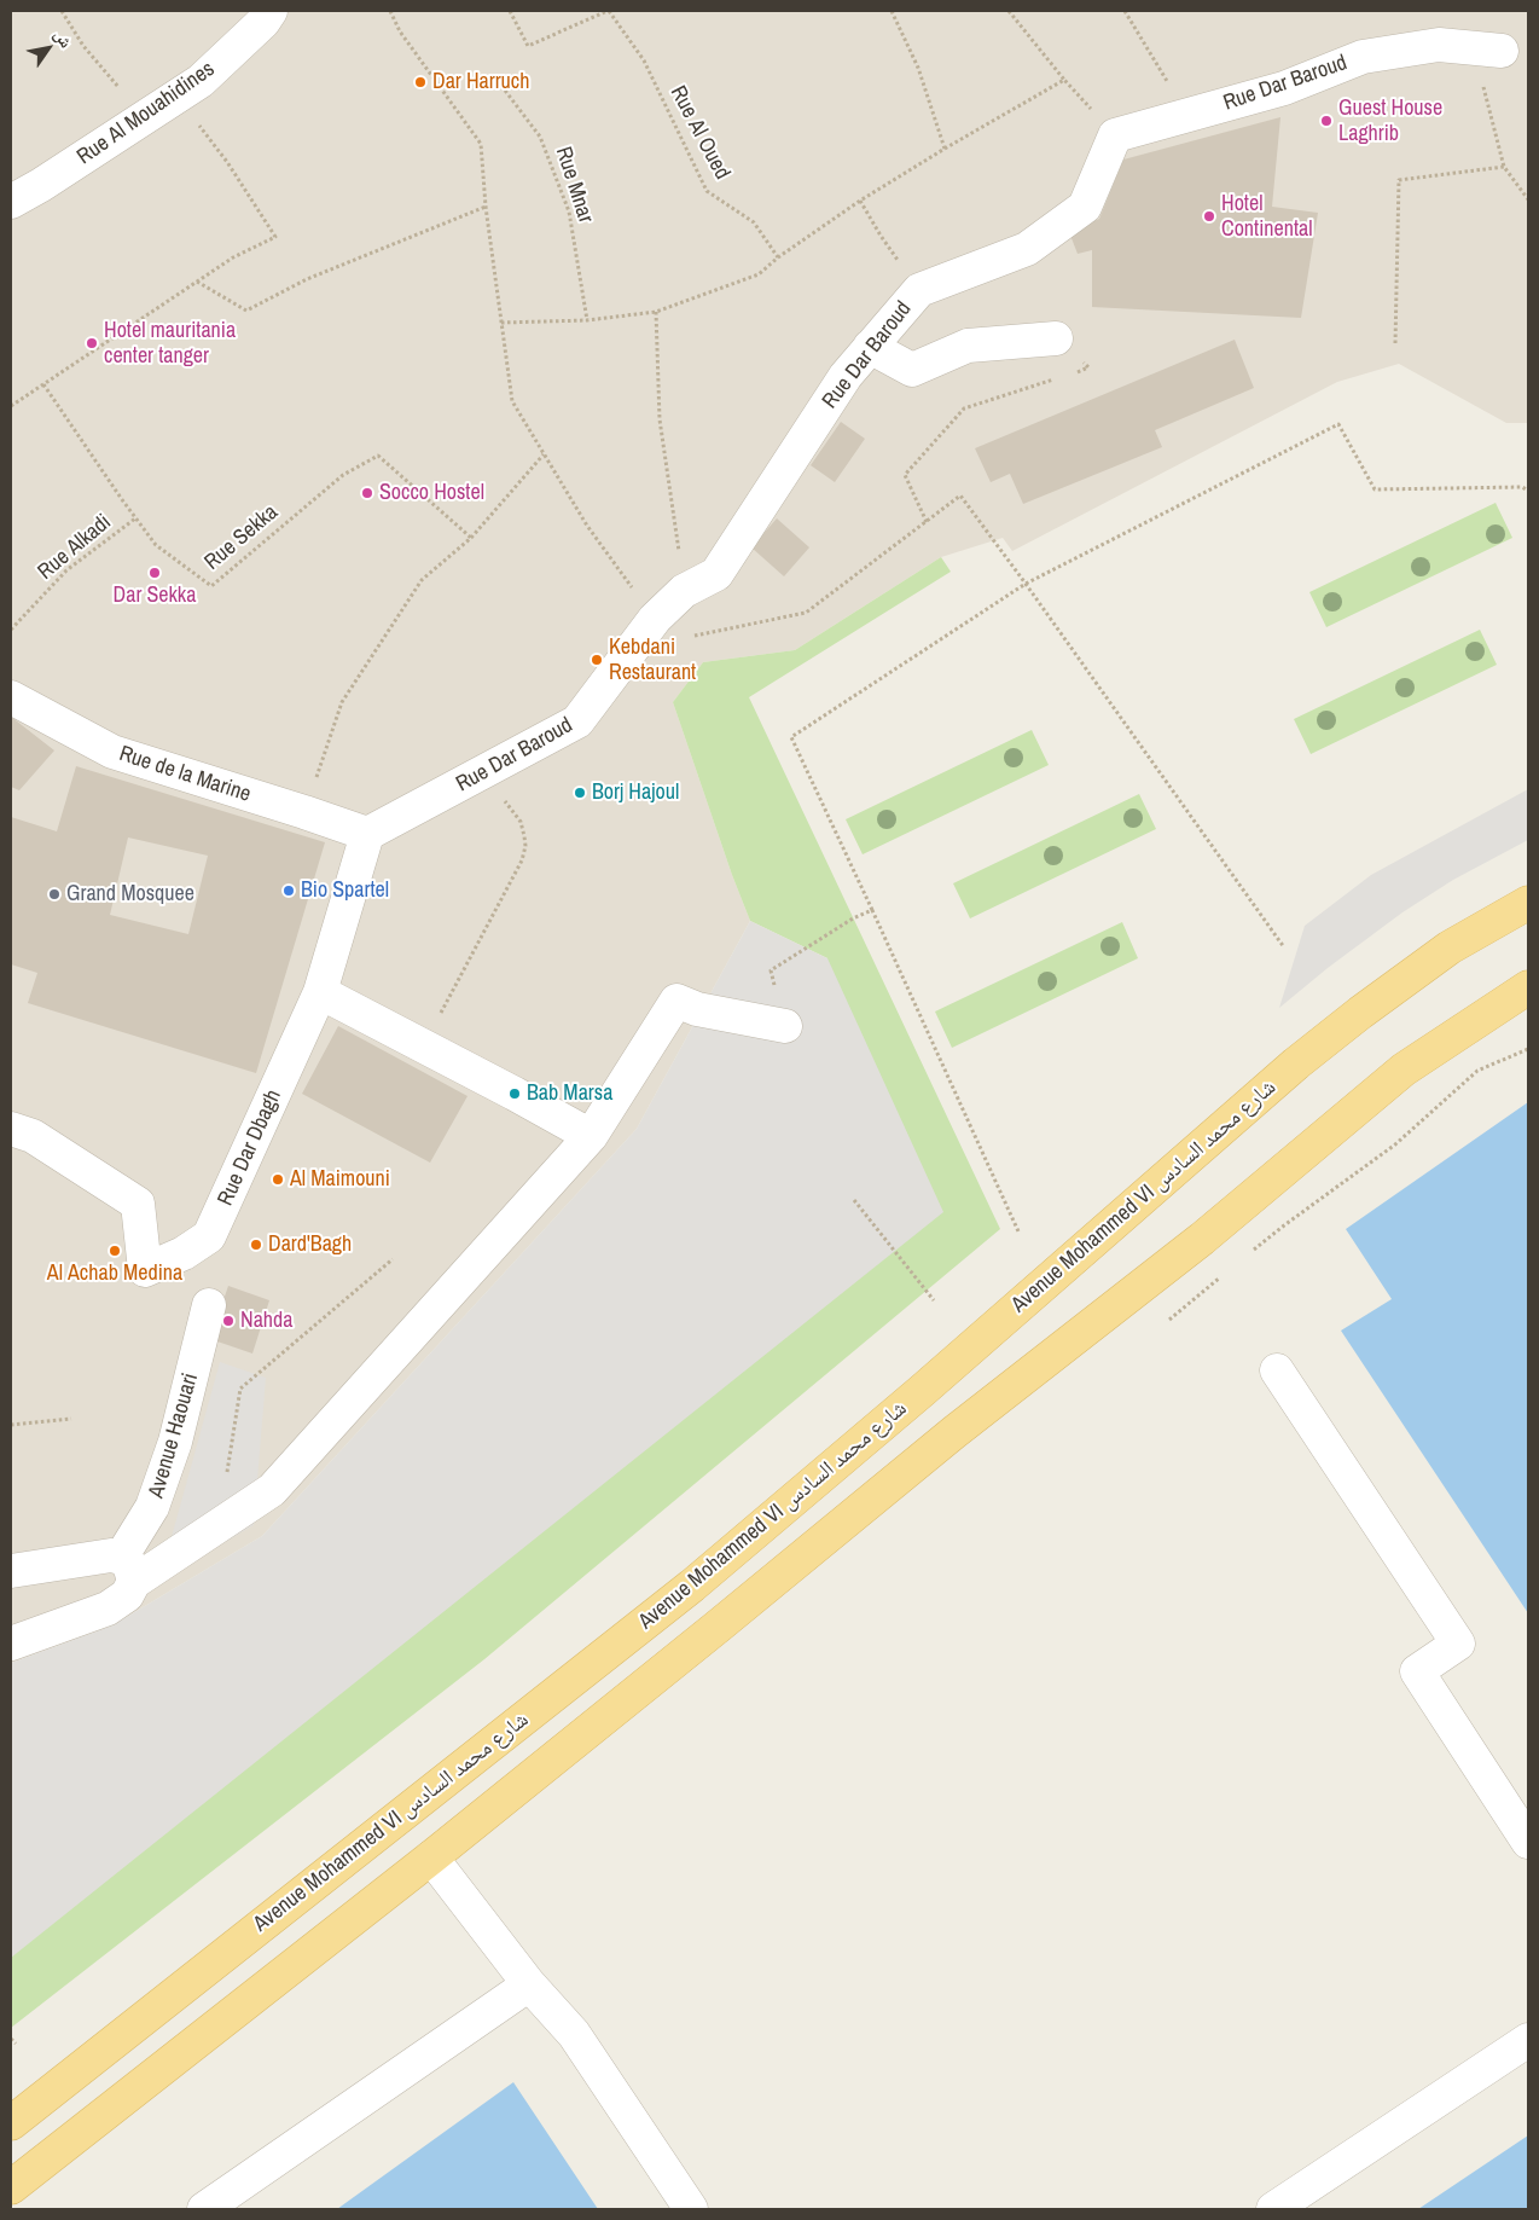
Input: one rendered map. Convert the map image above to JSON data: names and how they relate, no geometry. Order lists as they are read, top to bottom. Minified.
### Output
{"streets":{"main road":["Avenue Mohammed VI شارع محمد السادس"],"street":["Rue Dar Baroud","Rue Al Mouahidines","Rue de la Marine","Rue Dar Dbagh","Avenue Haouari"],"path":["Rue Al Oued","Rue Mnar","Rue Sekka","Rue Alkadi"]},"crossings":[["Rue Dar Baroud","Rue de la Marine"],["Rue Dar Baroud","Rue Dar Dbagh"],["Rue Sekka","Rue Alkadi"],["Rue de la Marine","Rue Dar Dbagh"]],"places":["Dar Harruch","Guest House Laghrib","Hotel Continental","Hotel mauritania center tanger","Socco Hostel","Dar Sekka","Kebdani Restaurant","Borj Hajoul","Bio Spartel","Grand Mosquee","Bab Marsa","Al Maimouni","Dard'Bagh","Al Achab Medina","Nahda"],"north":"top right"}
